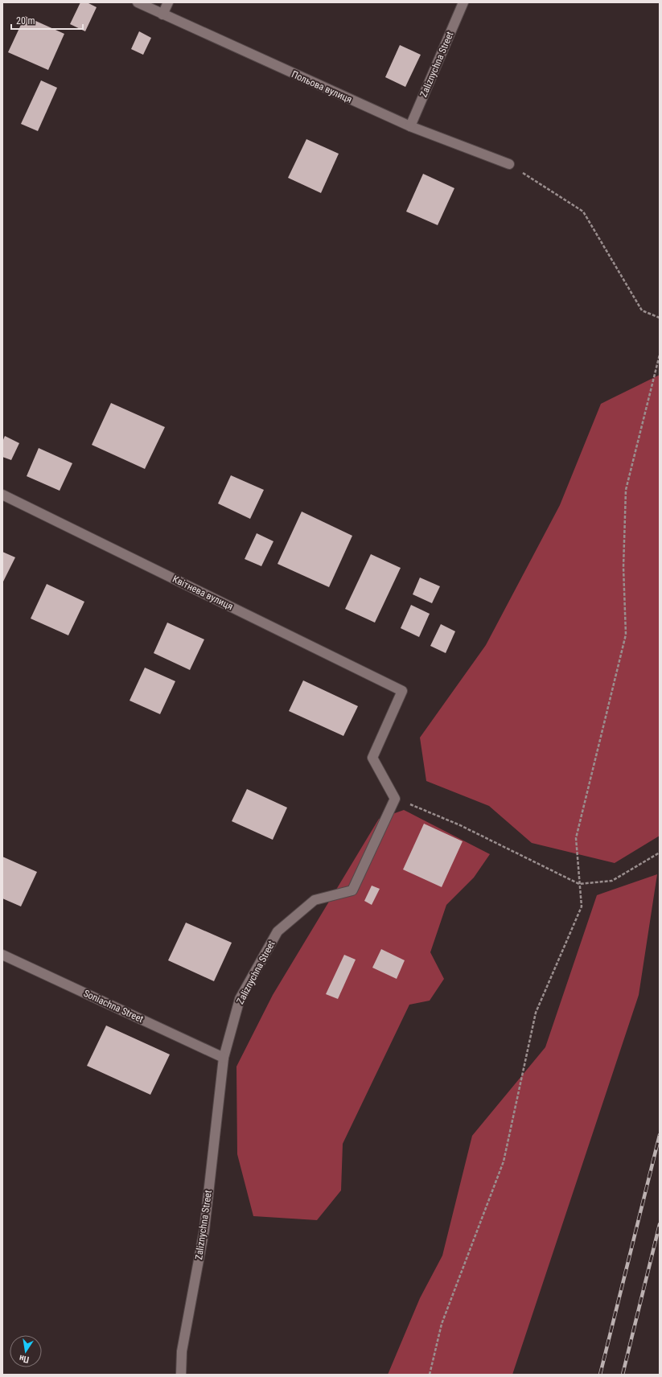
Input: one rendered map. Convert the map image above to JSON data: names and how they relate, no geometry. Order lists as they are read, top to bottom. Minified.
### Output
{"streets":{"street":["Zaliznychna Street","Польова вулиця","Квітнева вулиця","Soniachna Street"]},"crossings":[["Zaliznychna Street","Польова вулиця"],["Zaliznychna Street","Квітнева вулиця"],["Zaliznychna Street","Soniachna Street"]],"scale_bar":"20 m","north":"bottom"}
